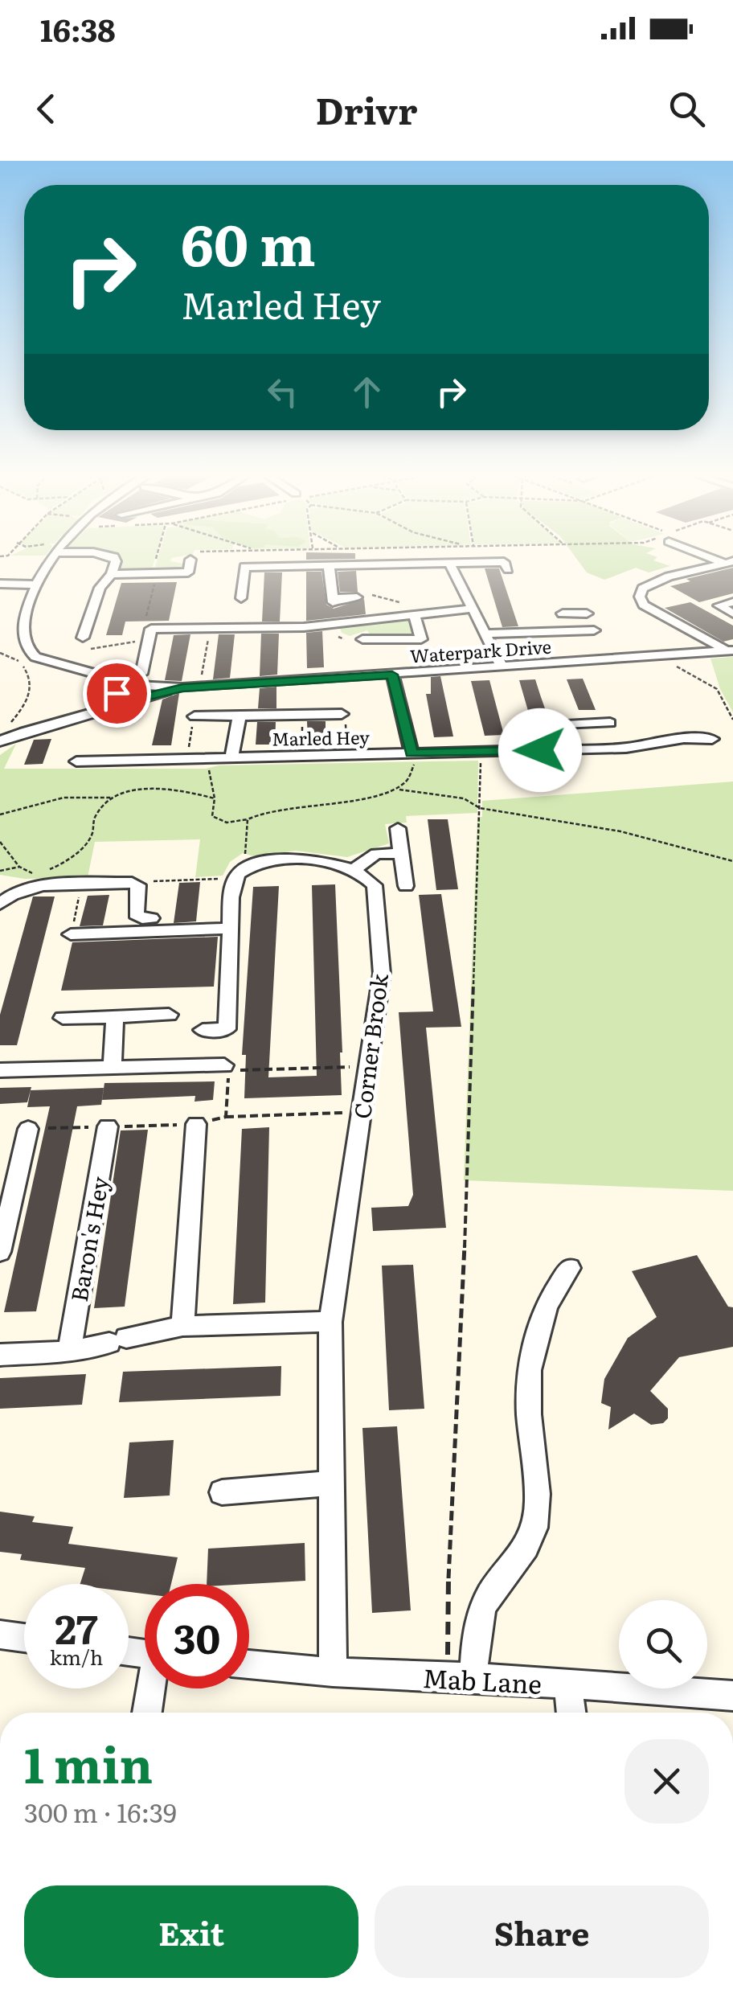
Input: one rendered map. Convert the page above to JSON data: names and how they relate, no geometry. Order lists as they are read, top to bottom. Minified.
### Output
{"streets":{"street":["Waterpark Drive","Marled Hey","Corner Brook","Baron's Hey","Mab Lane"]},"crossings":[["Corner Brook","Mab Lane"]],"page":{"status":"16:38","header":"Drivr","turn":["60 m","Marled Hey"],"speed":"27 km/h","limit":"30","heading":["1 min","300 m · 16:39"],"buttons":["Exit","Share"]}}
